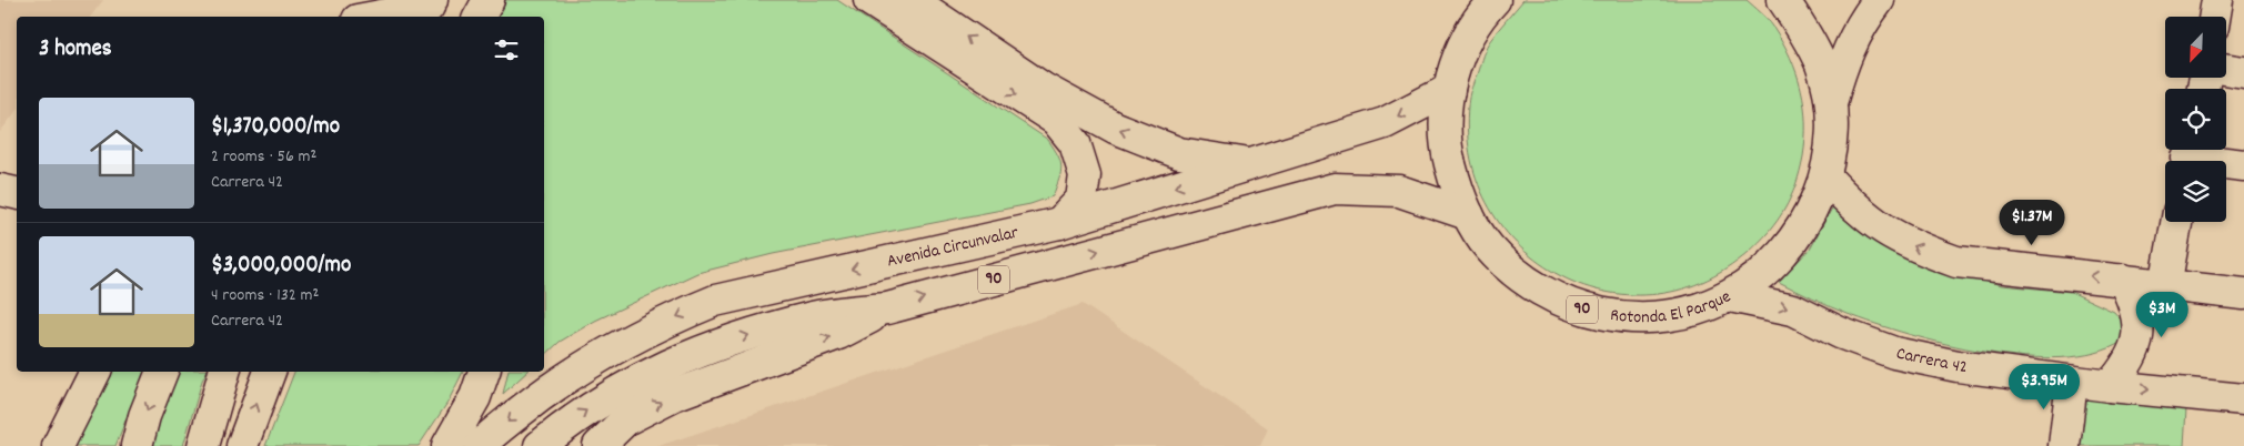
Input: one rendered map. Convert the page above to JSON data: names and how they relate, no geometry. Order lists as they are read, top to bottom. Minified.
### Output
{"streets":{"main road":["Avenida Circunvalar","90","Rotonda El Parque","Carrera 42"]},"crossings":[["Avenida Circunvalar","Rotonda El Parque"],["90","Rotonda El Parque"],["Rotonda El Parque","Carrera 42"]],"north":"bottom left","page":{"heading":"3 homes","list":[{"name":"$1,370,000/mo","note":"2 rooms · 56 m² · Carrera 42"},{"name":"$3,000,000/mo","note":"4 rooms · 132 m² · Carrera 42"}],"price":["$1.37M","$3M","$3.95M"]}}
